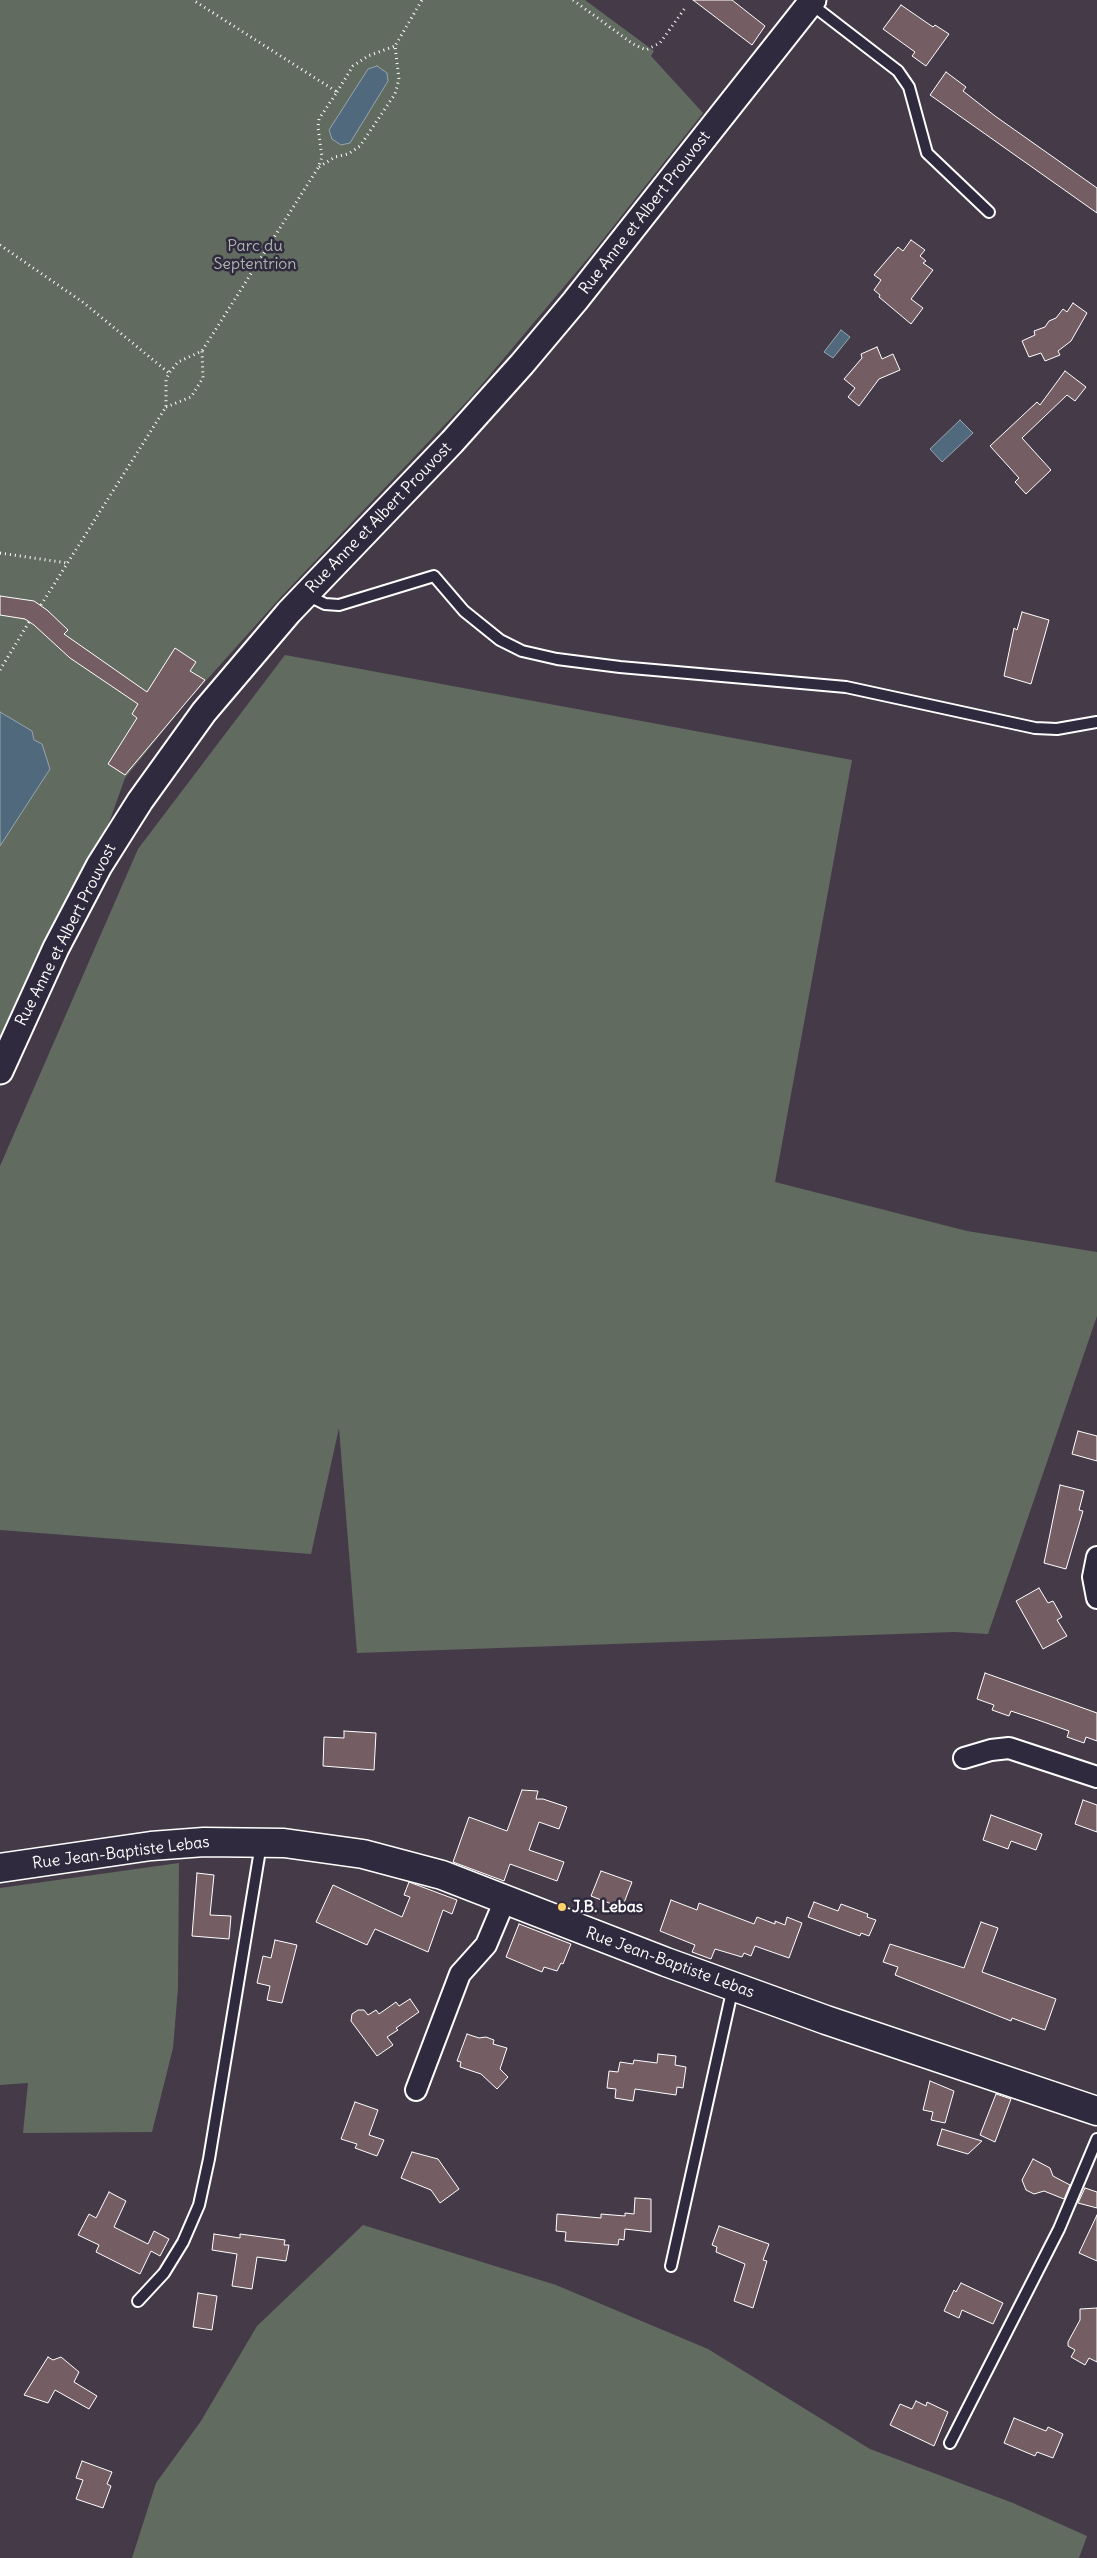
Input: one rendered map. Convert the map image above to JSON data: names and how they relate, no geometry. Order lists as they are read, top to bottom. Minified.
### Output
{"streets":{"main road":["Rue Jean-Baptiste Lebas"],"street":["Rue Anne et Albert Prouvost"]},"parks":["Parc du Septentrion"],"places":["J.B. Lebas"]}
